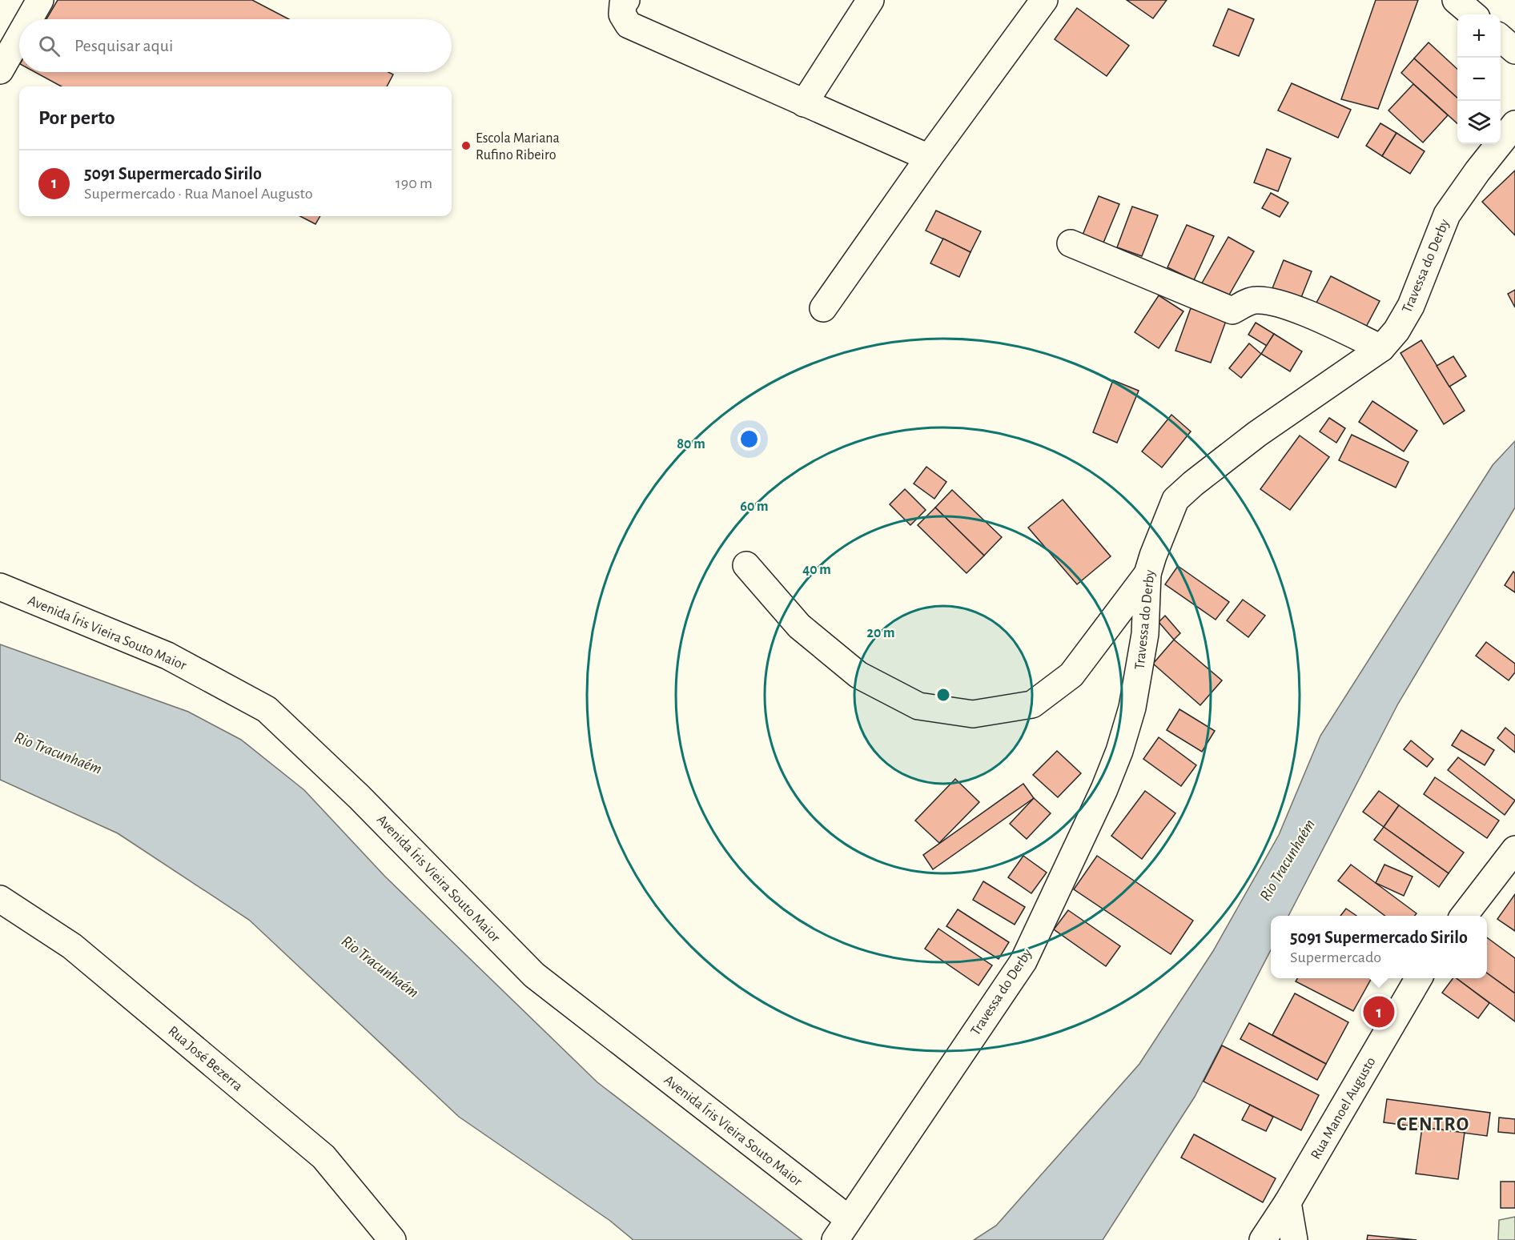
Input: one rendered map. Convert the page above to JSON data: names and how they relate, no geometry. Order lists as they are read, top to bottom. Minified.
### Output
{"streets":{"street":["Travessa do Derby","Avenida Íris Vieira Souto Maior","Rua José Bezerra","Rua Manoel Augusto"]},"crossings":[["Travessa do Derby","Avenida Íris Vieira Souto Maior"]],"districts":["CENTRO"],"water":["Rio Tracunhaém"],"places":["Escola Mariana Rufino Ribeiro"],"page":{"map_buttons":["+","−"],"search":"Pesquisar aqui","heading":"Por perto","list":[{"mark":"1","name":"5091 Supermercado Sirilo","note":"Supermercado · Rua Manoel Augusto","value":"190 m"}],"popup":["5091 Supermercado Sirilo","Supermercado"],"pins":"1"},"rings":["80 m","60 m","40 m","20 m"]}
